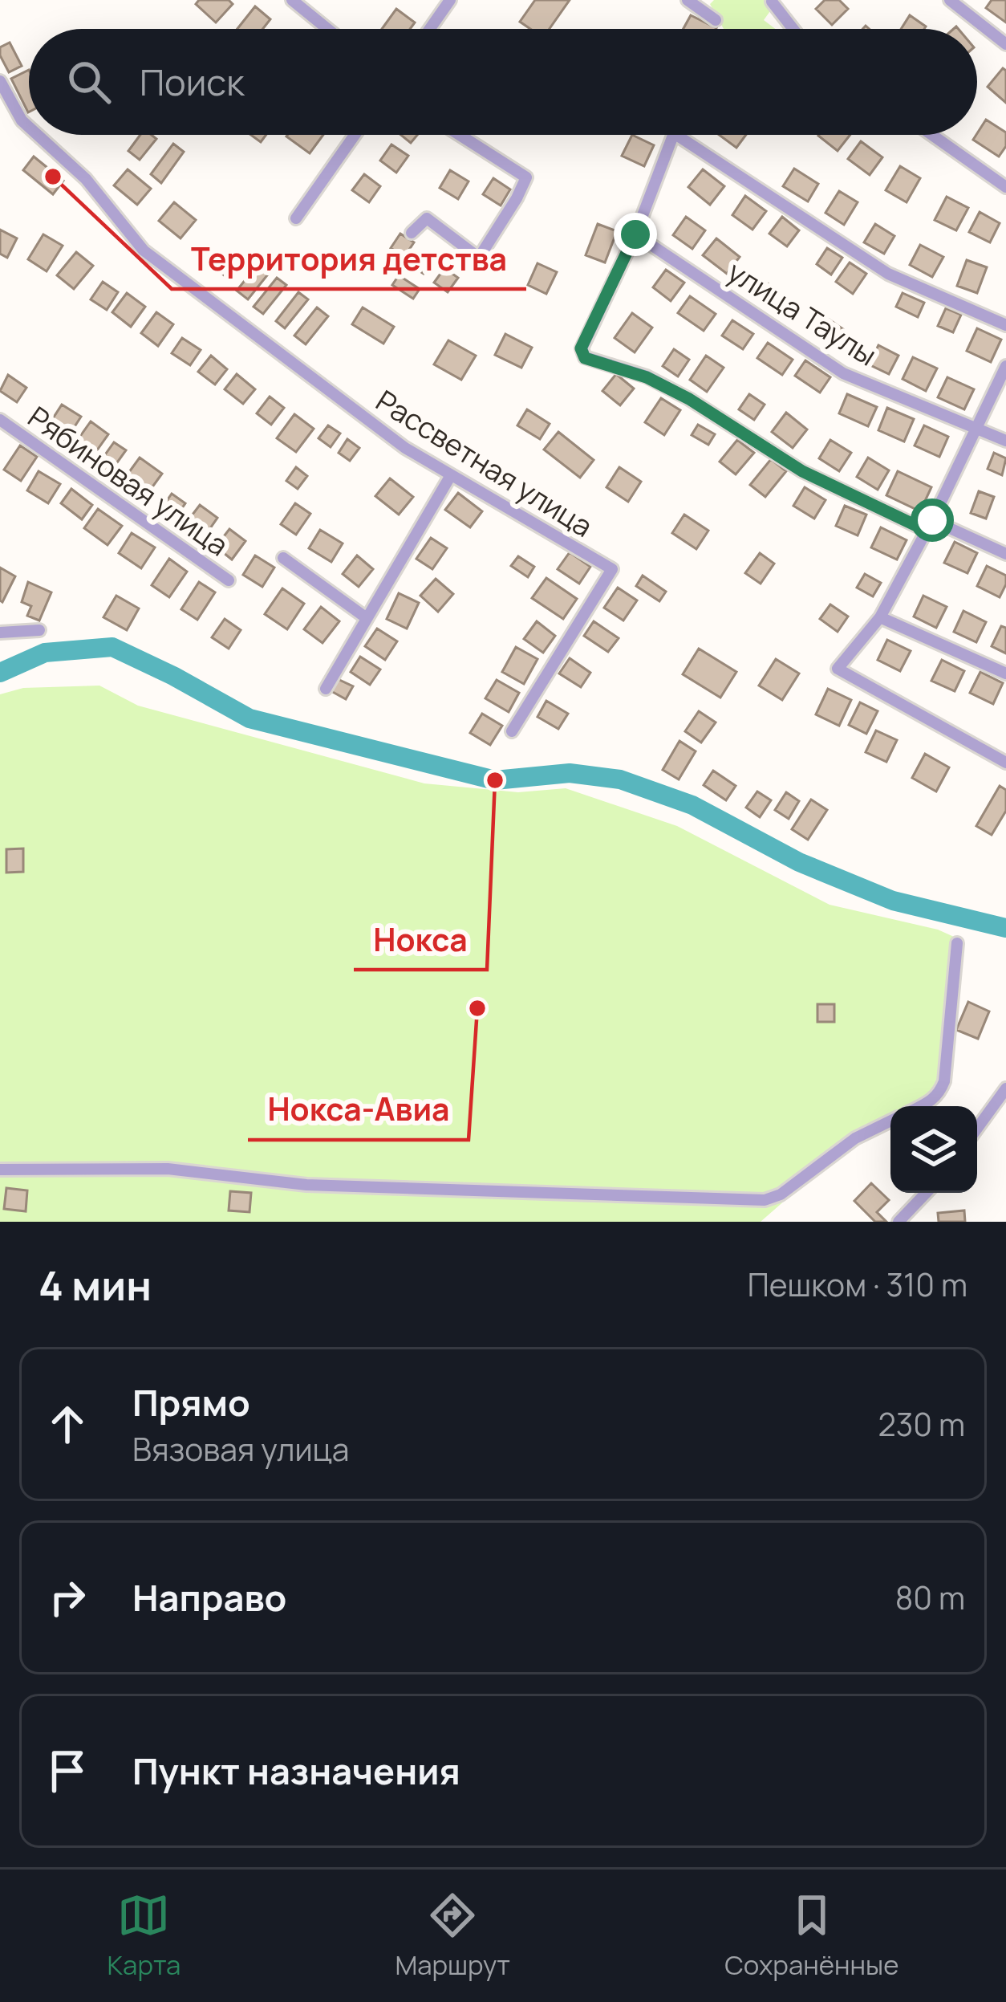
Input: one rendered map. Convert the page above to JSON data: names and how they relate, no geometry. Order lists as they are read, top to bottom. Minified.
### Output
{"streets":{"street":["улица Таулы","Рассветная улица","Рябиновая улица"]},"places":["Территория детства","Нокса","Нокса-Авиа"],"page":{"search":"Поиск","heading":["4 мин","Пешком · 310 m"],"list":[["Прямо","Вязовая улица","230 m"],["Направо","80 m"],"Пункт назначения"],"nav":["Карта","Маршрут","Сохранённые"]}}
